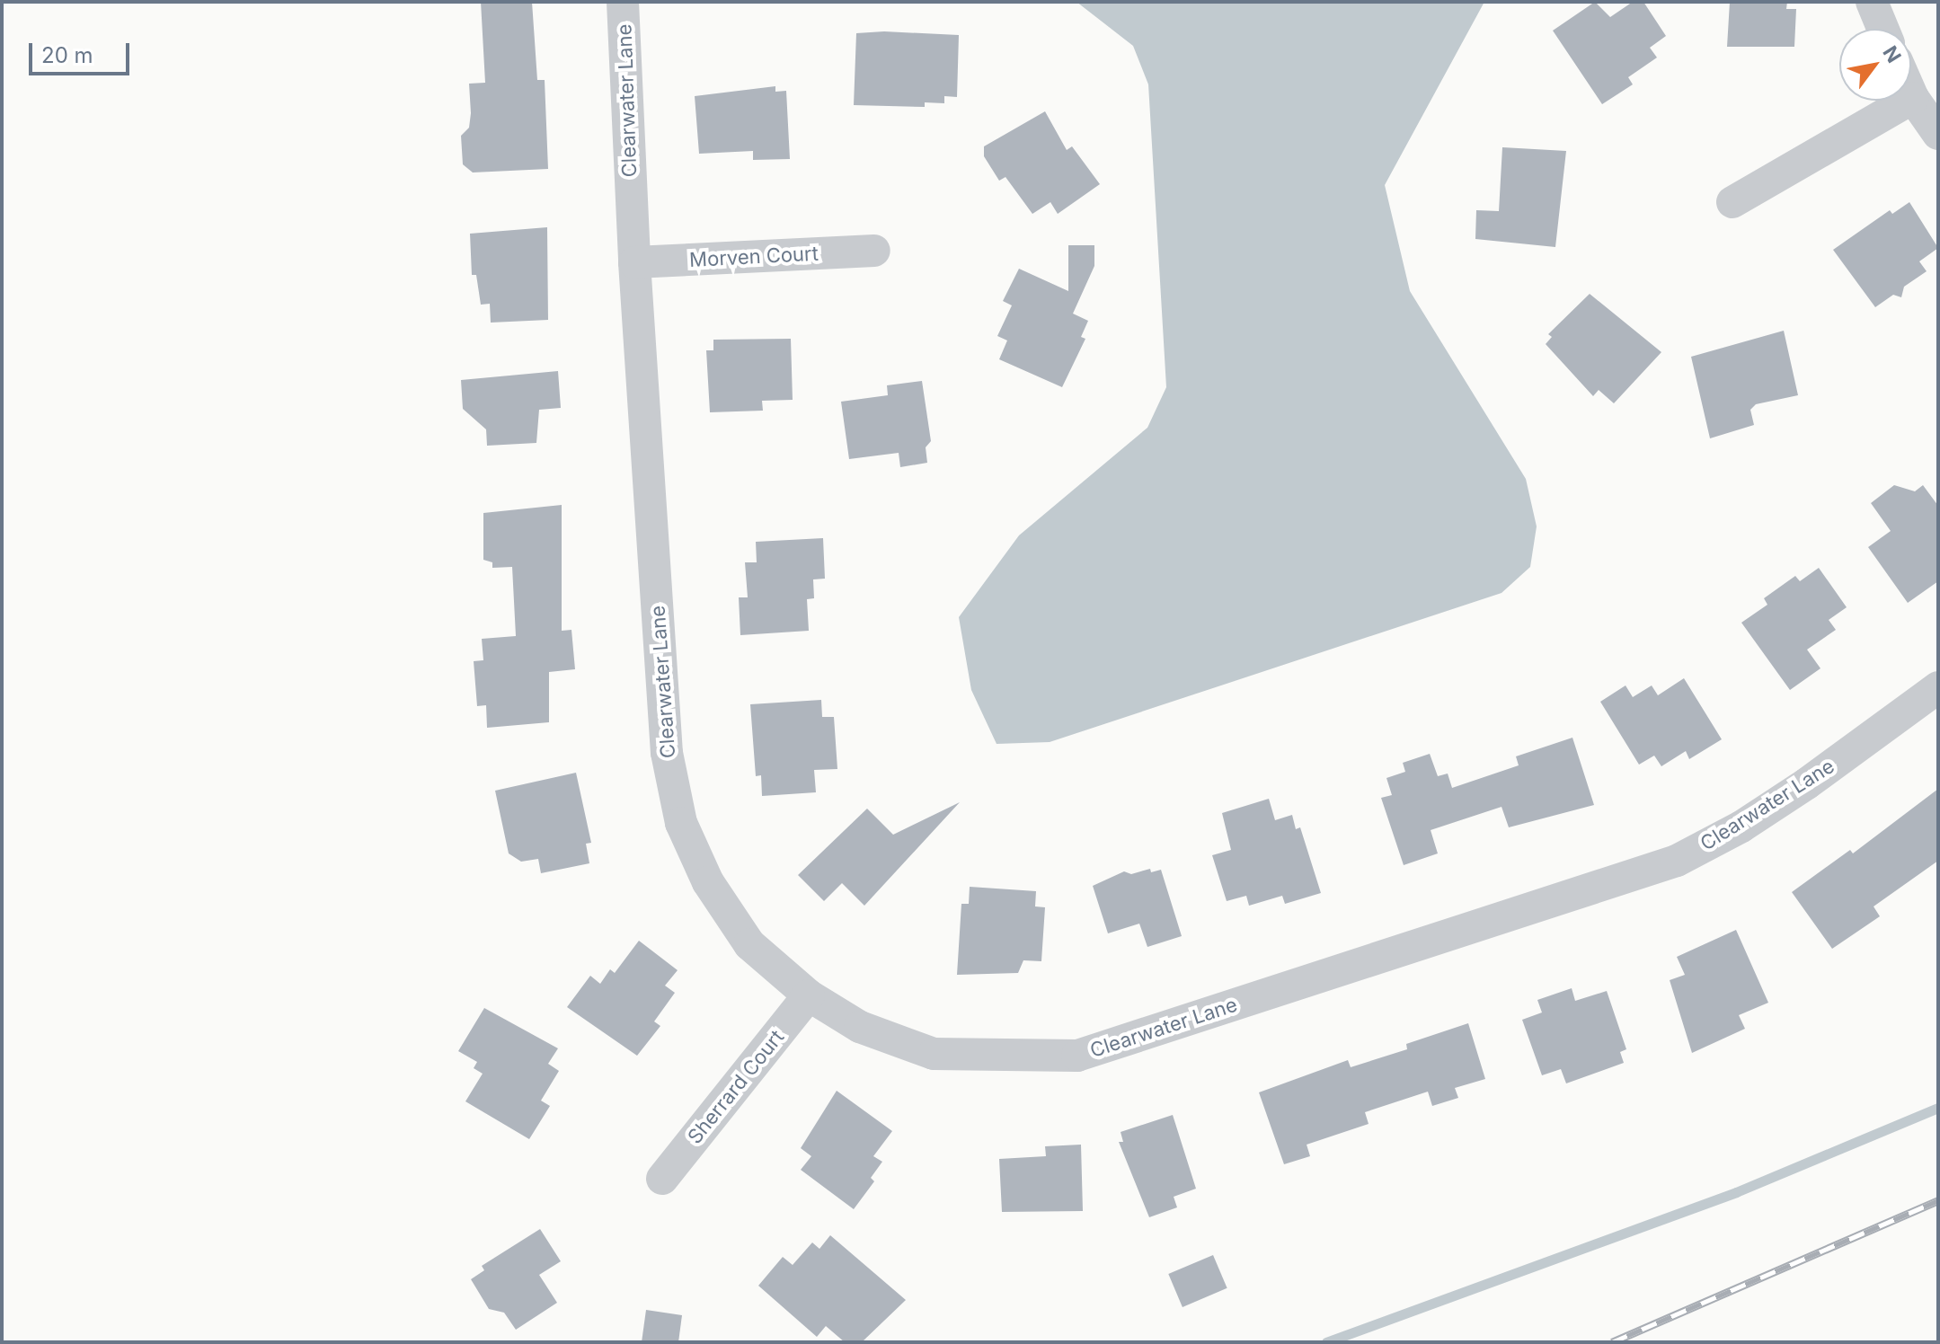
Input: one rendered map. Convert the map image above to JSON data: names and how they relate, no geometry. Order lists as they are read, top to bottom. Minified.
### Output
{"streets":{"street":["Clearwater Lane","Morven Court","Sherrard Court"]},"crossings":[["Clearwater Lane","Morven Court"],["Clearwater Lane","Sherrard Court"]],"scale_bar":"20 m","north":"top right"}
